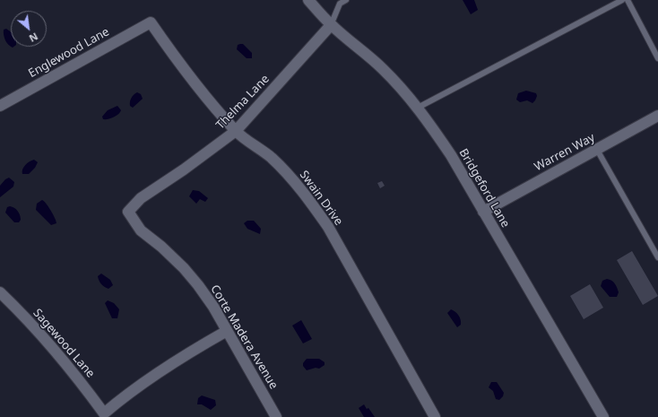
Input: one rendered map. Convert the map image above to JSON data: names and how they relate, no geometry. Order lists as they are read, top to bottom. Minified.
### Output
{"streets":{"street":["Englewood Lane","Thelma Lane","Warren Way","Bridgeford Lane","Swain Drive","Corte Madera Avenue","Sagewood Lane"]},"crossings":[["Englewood Lane","Swain Drive"],["Thelma Lane","Bridgeford Lane"],["Thelma Lane","Swain Drive"],["Thelma Lane","Corte Madera Avenue"],["Warren Way","Bridgeford Lane"],["Corte Madera Avenue","Sagewood Lane"]],"north":"bottom right"}
